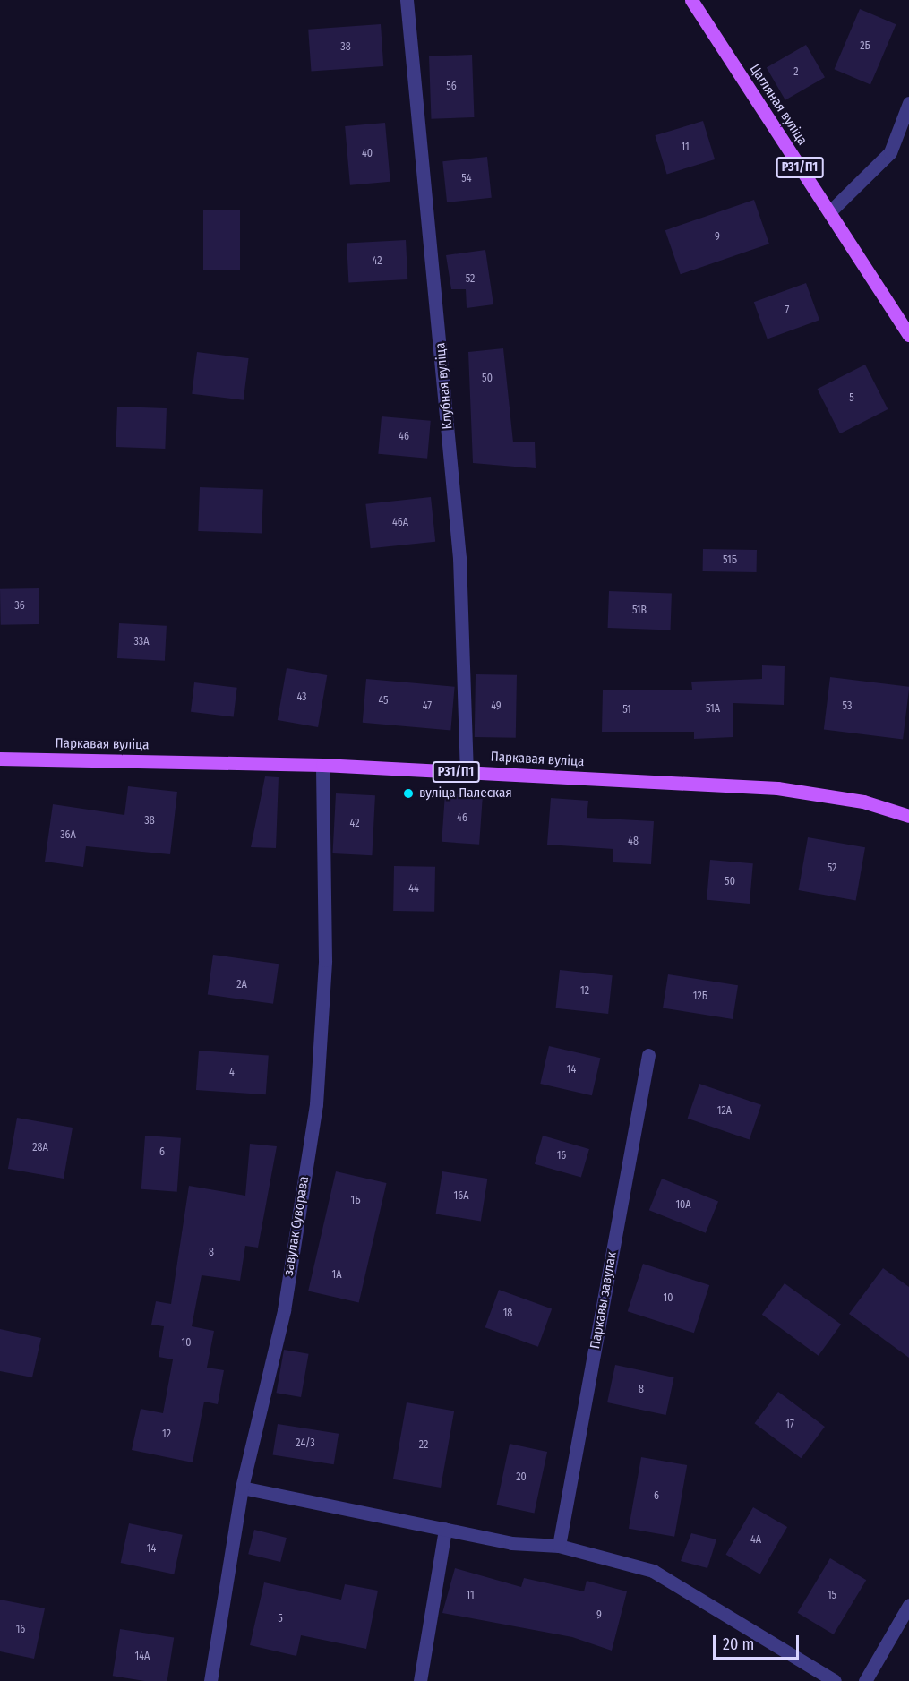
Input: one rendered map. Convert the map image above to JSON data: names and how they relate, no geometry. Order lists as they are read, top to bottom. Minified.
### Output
{"streets":{"main road":["Цагляная вуліца","Р31/П1","Паркавая вуліца"],"street":["Клубная вуліца","завулак Суворава","Паркавы завулак"]},"crossings":[["Клубная вуліца","Паркавая вуліца"],["Паркавая вуліца","завулак Суворава"]],"places":["вуліца Палеская"],"house_numbers":["2Б","38","2","56","11","40","54","9","42","52","7","50","5","46","46А","51Б","36","51В","33А","43","45","47","49","53","51А","51","46","38","42","36А","48","52","50","44","2А","12","12Б","14","4","12А","28А","6","16","16А","1Б","10А","8","1А","10","18","10","8","17","12","24/3","22","20","6","4А","14","11","15","9","5","16","14А"],"scale_bar":"20 m"}
